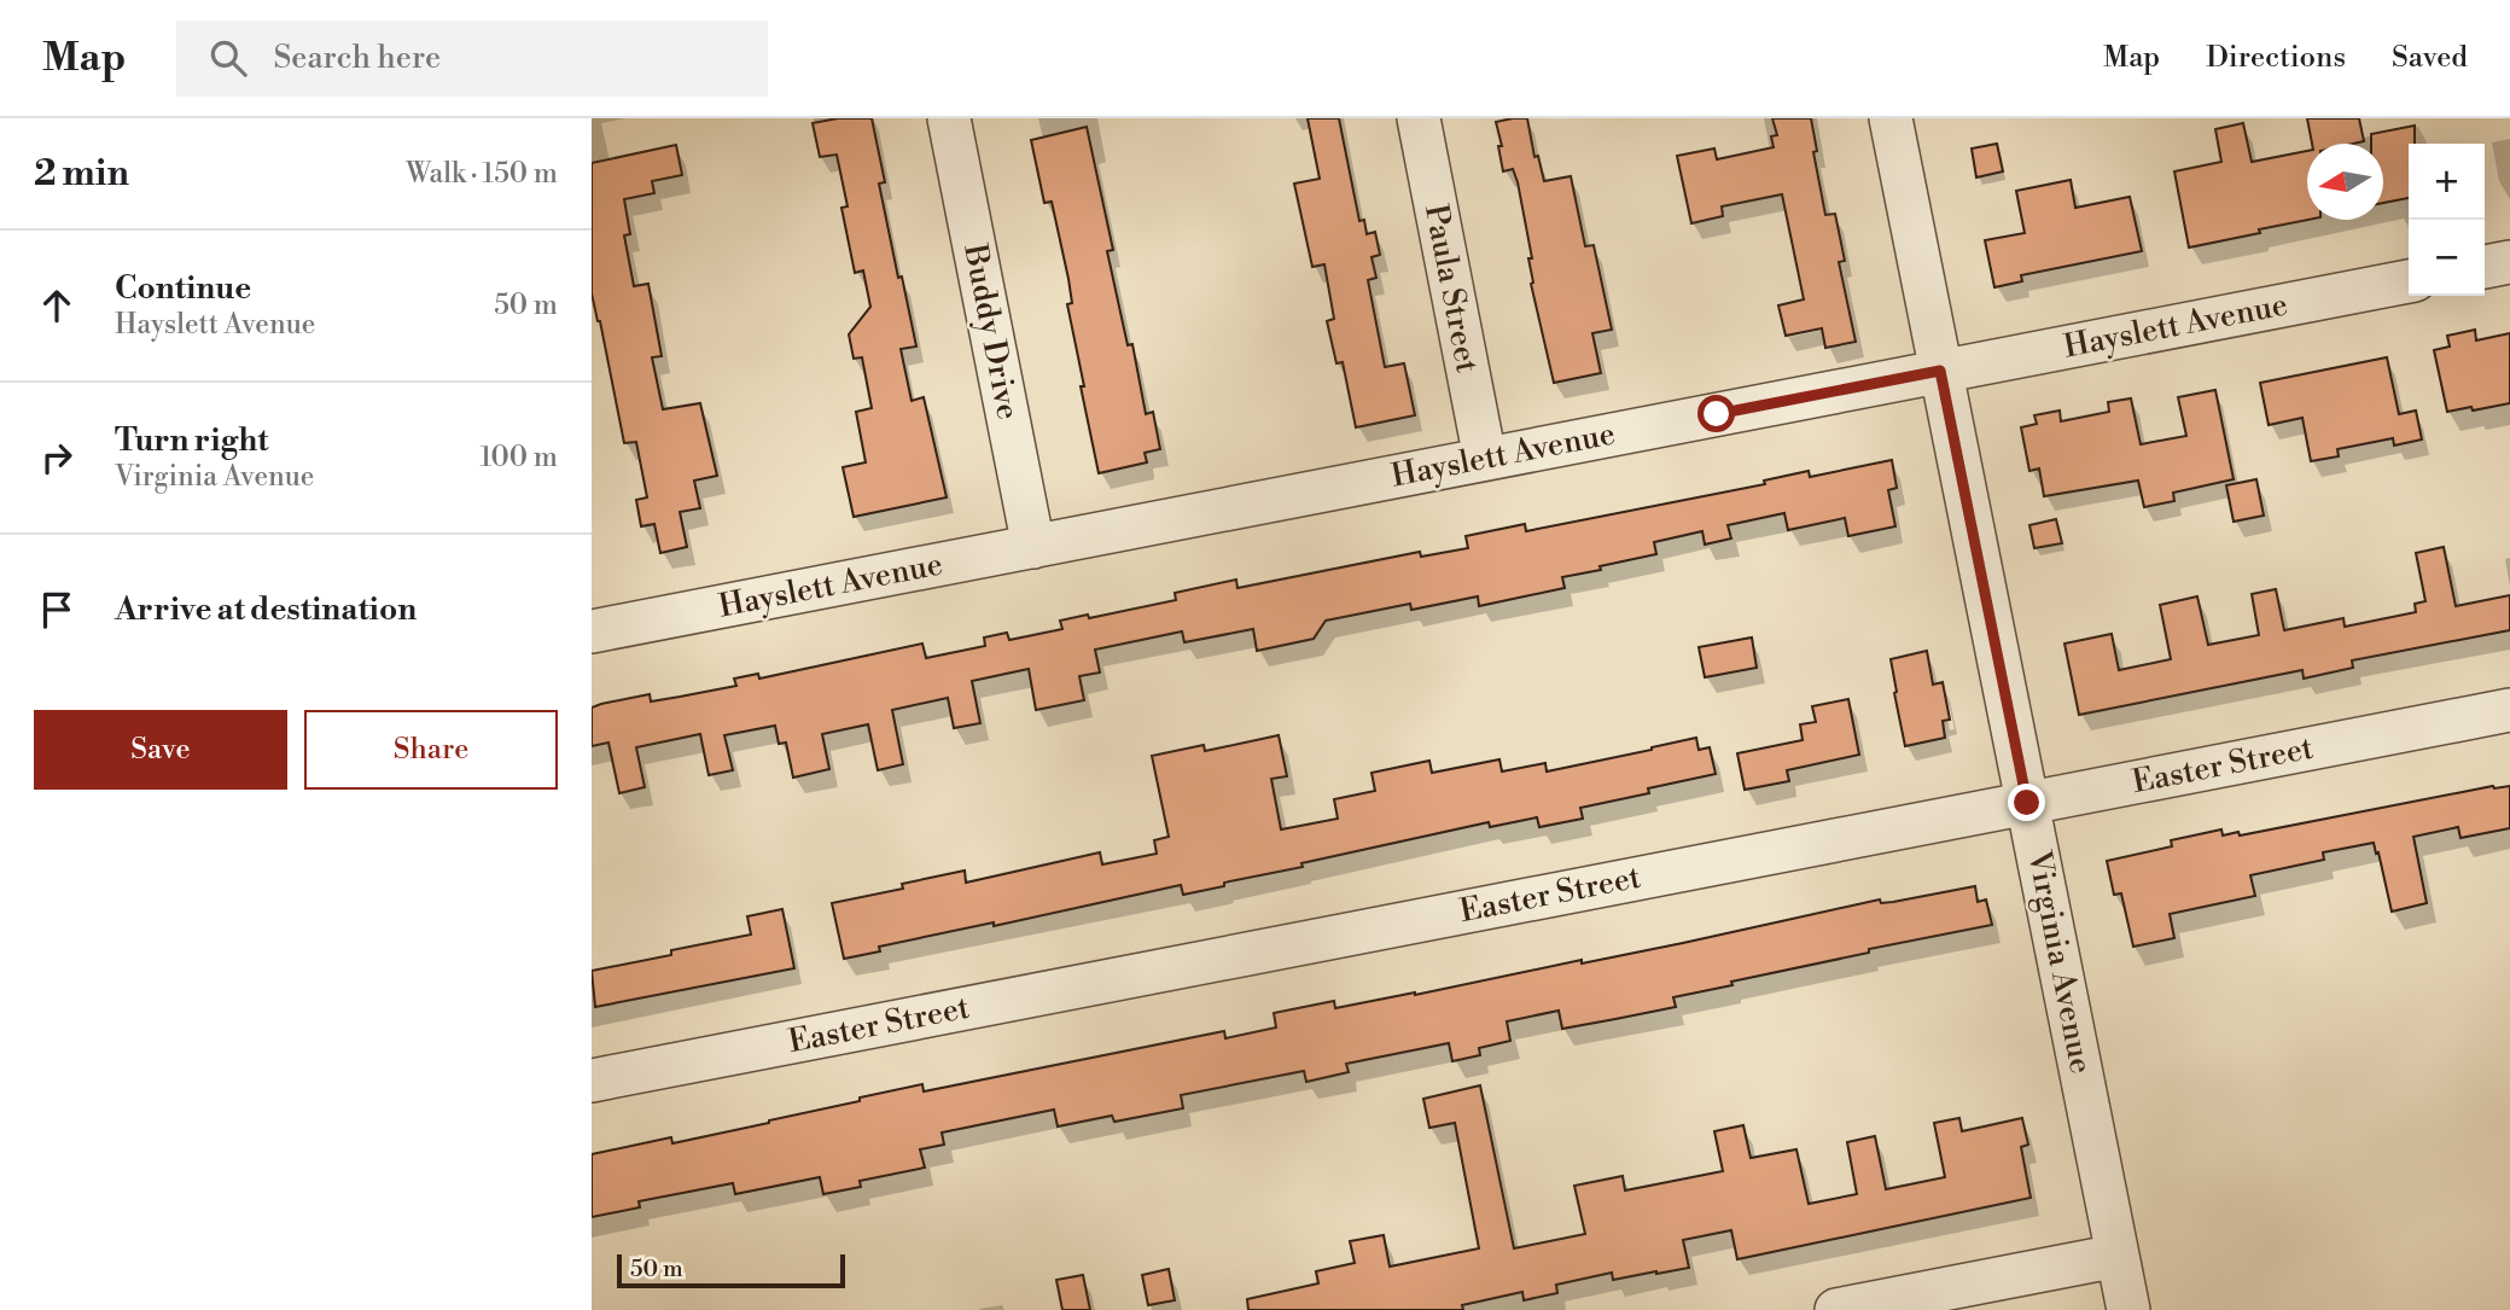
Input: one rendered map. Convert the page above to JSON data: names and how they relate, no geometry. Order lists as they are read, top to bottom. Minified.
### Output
{"streets":{"street":["Paula Street","Hayslett Avenue","Buddy Drive","Easter Street","Virginia Avenue"]},"crossings":[["Paula Street","Hayslett Avenue"],["Hayslett Avenue","Buddy Drive"],["Hayslett Avenue","Virginia Avenue"],["Easter Street","Virginia Avenue"]],"scale_bar":"50 m","north":"left","page":{"header":"Map","search":"Search here","nav":["Map","Directions","Saved"],"heading":["2 min","Walk · 150 m"],"map_buttons":["+","−"],"list":[["Continue","Hayslett Avenue","50 m"],["Turn right","Virginia Avenue","100 m"],"Arrive at destination"],"buttons":["Save","Share"],"scale":"50 m"}}
